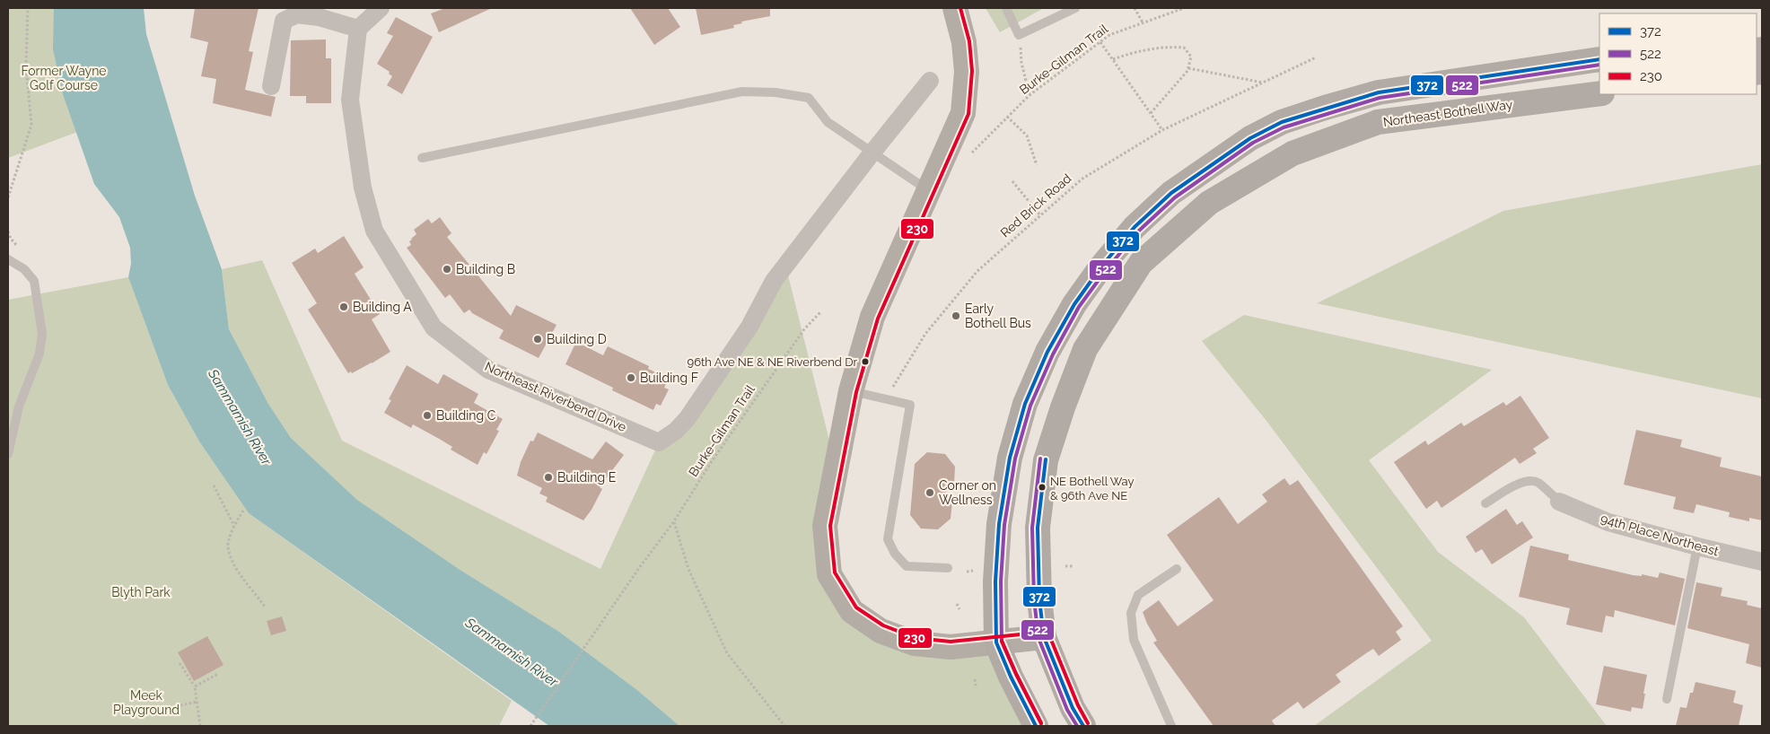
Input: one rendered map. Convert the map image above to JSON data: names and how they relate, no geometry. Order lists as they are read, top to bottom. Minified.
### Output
{"streets":{"main road":["Northeast Bothell Way"],"street":["Northeast Riverbend Drive","94th Place Northeast"],"path":["Burke-Gilman Trail","Red Brick Road"]},"water":["Sammamish River"],"parks":["Former Wayne Golf Course","Blyth Park","Meek Playground"],"places":["Building B","Building A","Early Bothell Bus","Building D","96th Ave NE & NE Riverbend Dr","Building F","Building C","Building E","NE Bothell Way & 96th Ave NE","Corner on Wellness"],"lines":["transit line 230","transit line 372","transit line 522"],"legend":["372","522","230"]}
